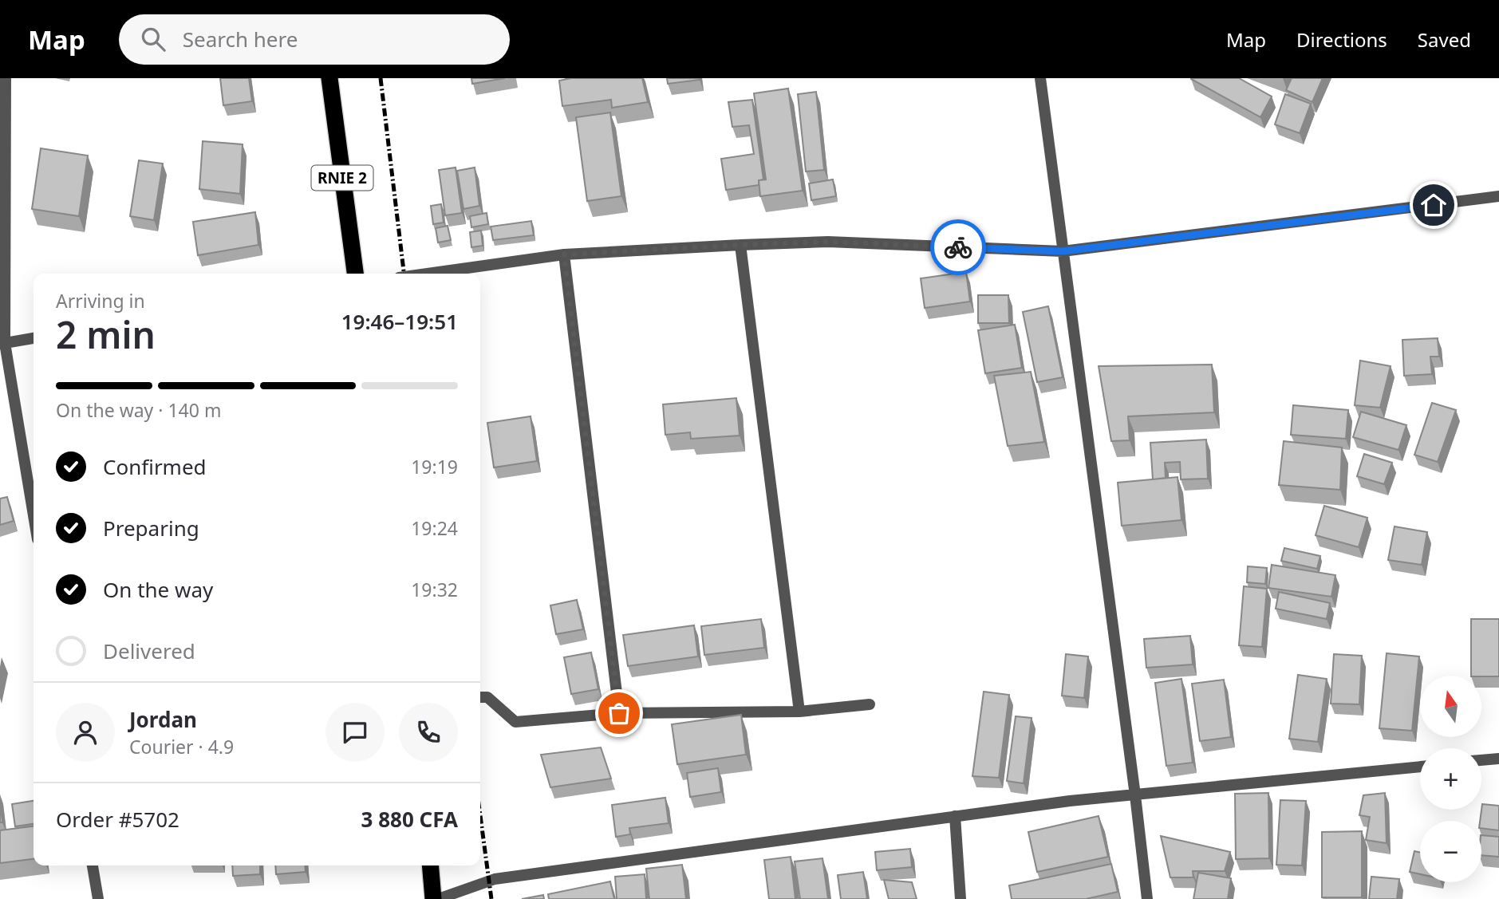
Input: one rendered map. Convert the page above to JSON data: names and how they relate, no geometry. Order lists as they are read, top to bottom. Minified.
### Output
{"streets":{"highway":["RNIE 2"]},"north":"top","page":{"header":"Map","search":"Search here","nav":["Map","Directions","Saved"],"heading":["2 min","Arriving in","19:46–19:51"],"panel":["Jordan","Courier · 4.9","Order #5702","3 880 CFA"],"bar":"On the way · 140 m","list":[["Confirmed","19:19"],["Preparing","19:24"],["On the way","19:32"],"Delivered"],"map_buttons":["+","−"]}}
